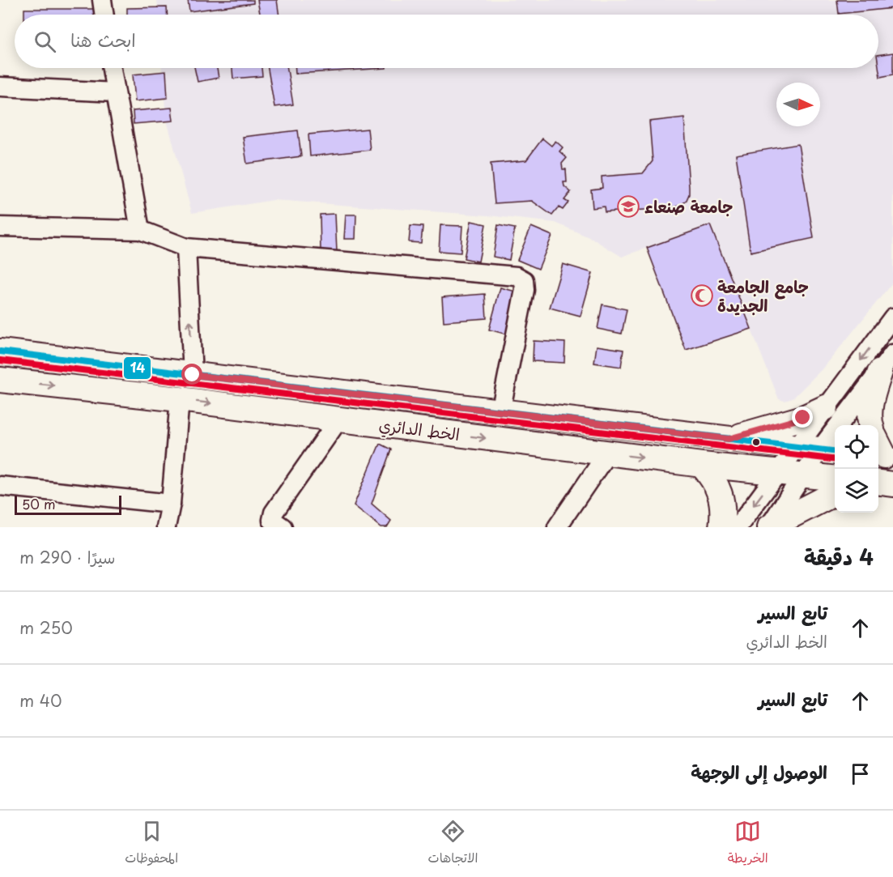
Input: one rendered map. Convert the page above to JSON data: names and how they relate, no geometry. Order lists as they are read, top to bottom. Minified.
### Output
{"streets":{"main road":["الخط الدائري"]},"places":{"school or university":["جامعة صنعاء"],"mosque":["جامع الجامعة الجديدة"]},"lines":["transit line 14"],"scale_bar":"50 m","north":"right","page":{"search":"ابحث هنا","scale":"50 m","heading":["4 دقيقة","سيرًا · 290 m"],"list":[["تابع السير","الخط الدائري","250 m"],["تابع السير","40 m"],"الوصول إلى الوجهة"],"nav":["الخريطة","الاتجاهات","المحفوظات"]}}
